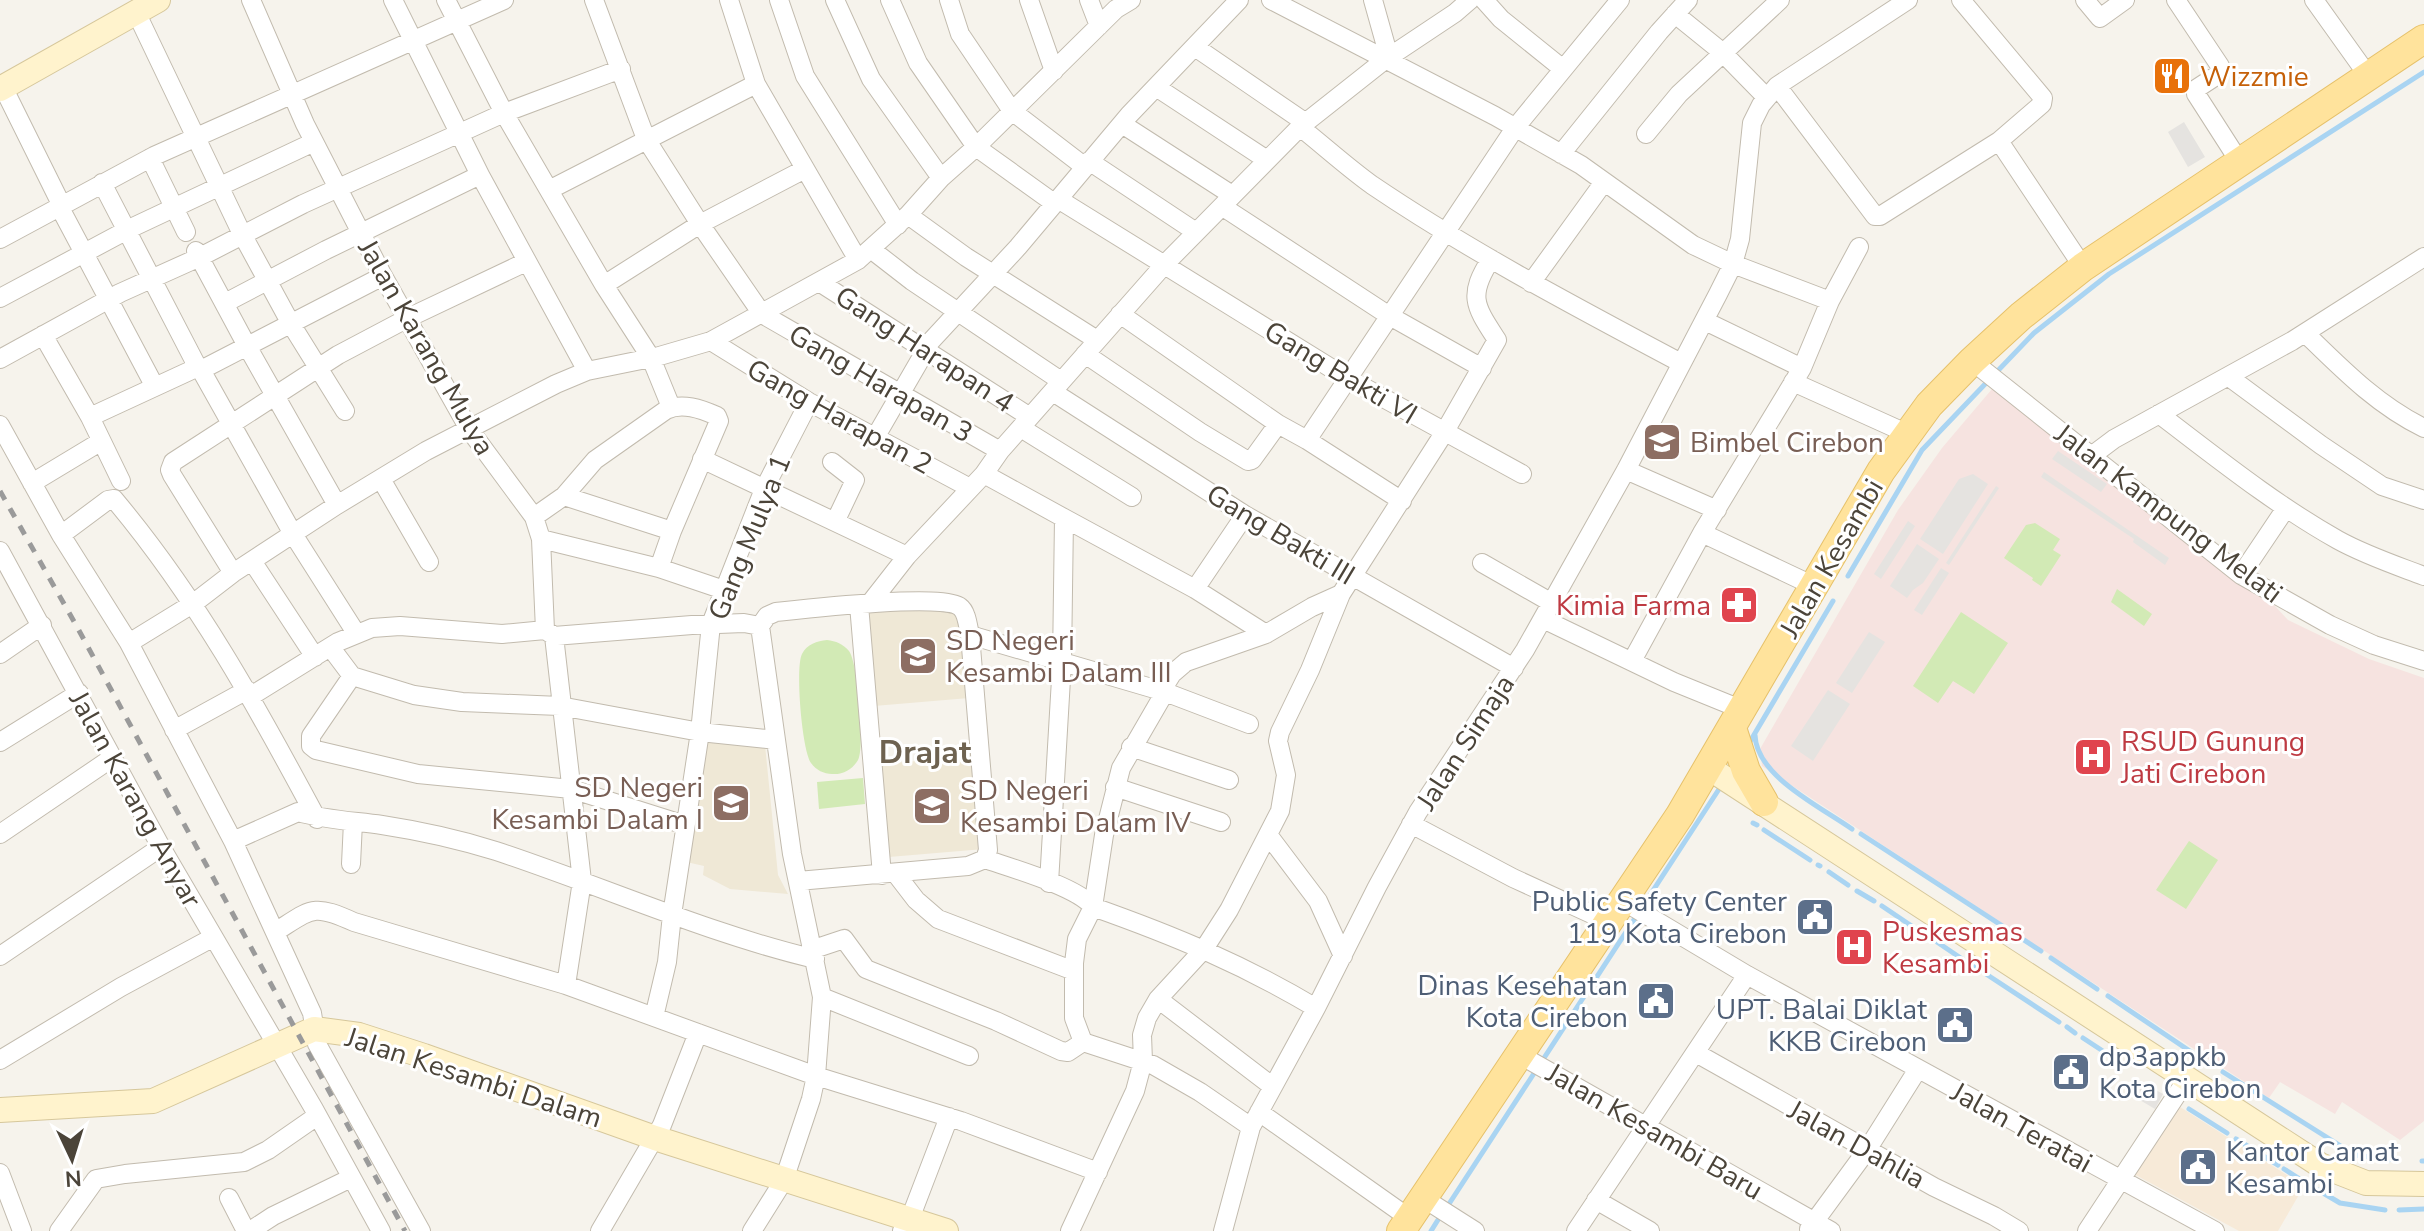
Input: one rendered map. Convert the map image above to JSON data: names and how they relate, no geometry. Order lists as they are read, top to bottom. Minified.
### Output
{"streets":{"main road":["Jalan Kesambi"],"street":["Jalan Karang Mulya","Gang Harapan 4","Gang Bakti VI","Gang Harapan 3","Gang Harapan 2","Jalan Kampung Melati","Gang Bakti III","Gang Mulya 1","Jalan Simaja","Jalan Karang Anyar","Jalan Kesambi Dalam","Jalan Teratai","Jalan Kesambi Baru","Jalan Dahlia"]},"crossings":[["Gang Harapan 2","Gang Mulya 1"],["Jalan Kampung Melati","Jalan Kesambi"],["Gang Bakti III","Jalan Simaja"],["Jalan Kesambi","Jalan Teratai"],["Jalan Kesambi","Jalan Kesambi Baru"],["Jalan Simaja","Jalan Teratai"],["Jalan Karang Anyar","Jalan Kesambi Dalam"]],"districts":["Drajat"],"places":{"restaurant":["Wizzmie"],"school or university":["Bimbel Cirebon","SD Negeri Kesambi Dalam III","SD Negeri Kesambi Dalam I","SD Negeri Kesambi Dalam IV"],"pharmacy":["Kimia Farma"],"hospital":["RSUD Gunung Jati Cirebon","Puskesmas Kesambi"],"public building":["Public Safety Center 119 Kota Cirebon","Dinas Kesehatan Kota Cirebon","UPT. Balai Diklat KKB Cirebon","dp3appkb Kota Cirebon","Kantor Camat Kesambi"]},"north":"bottom"}
